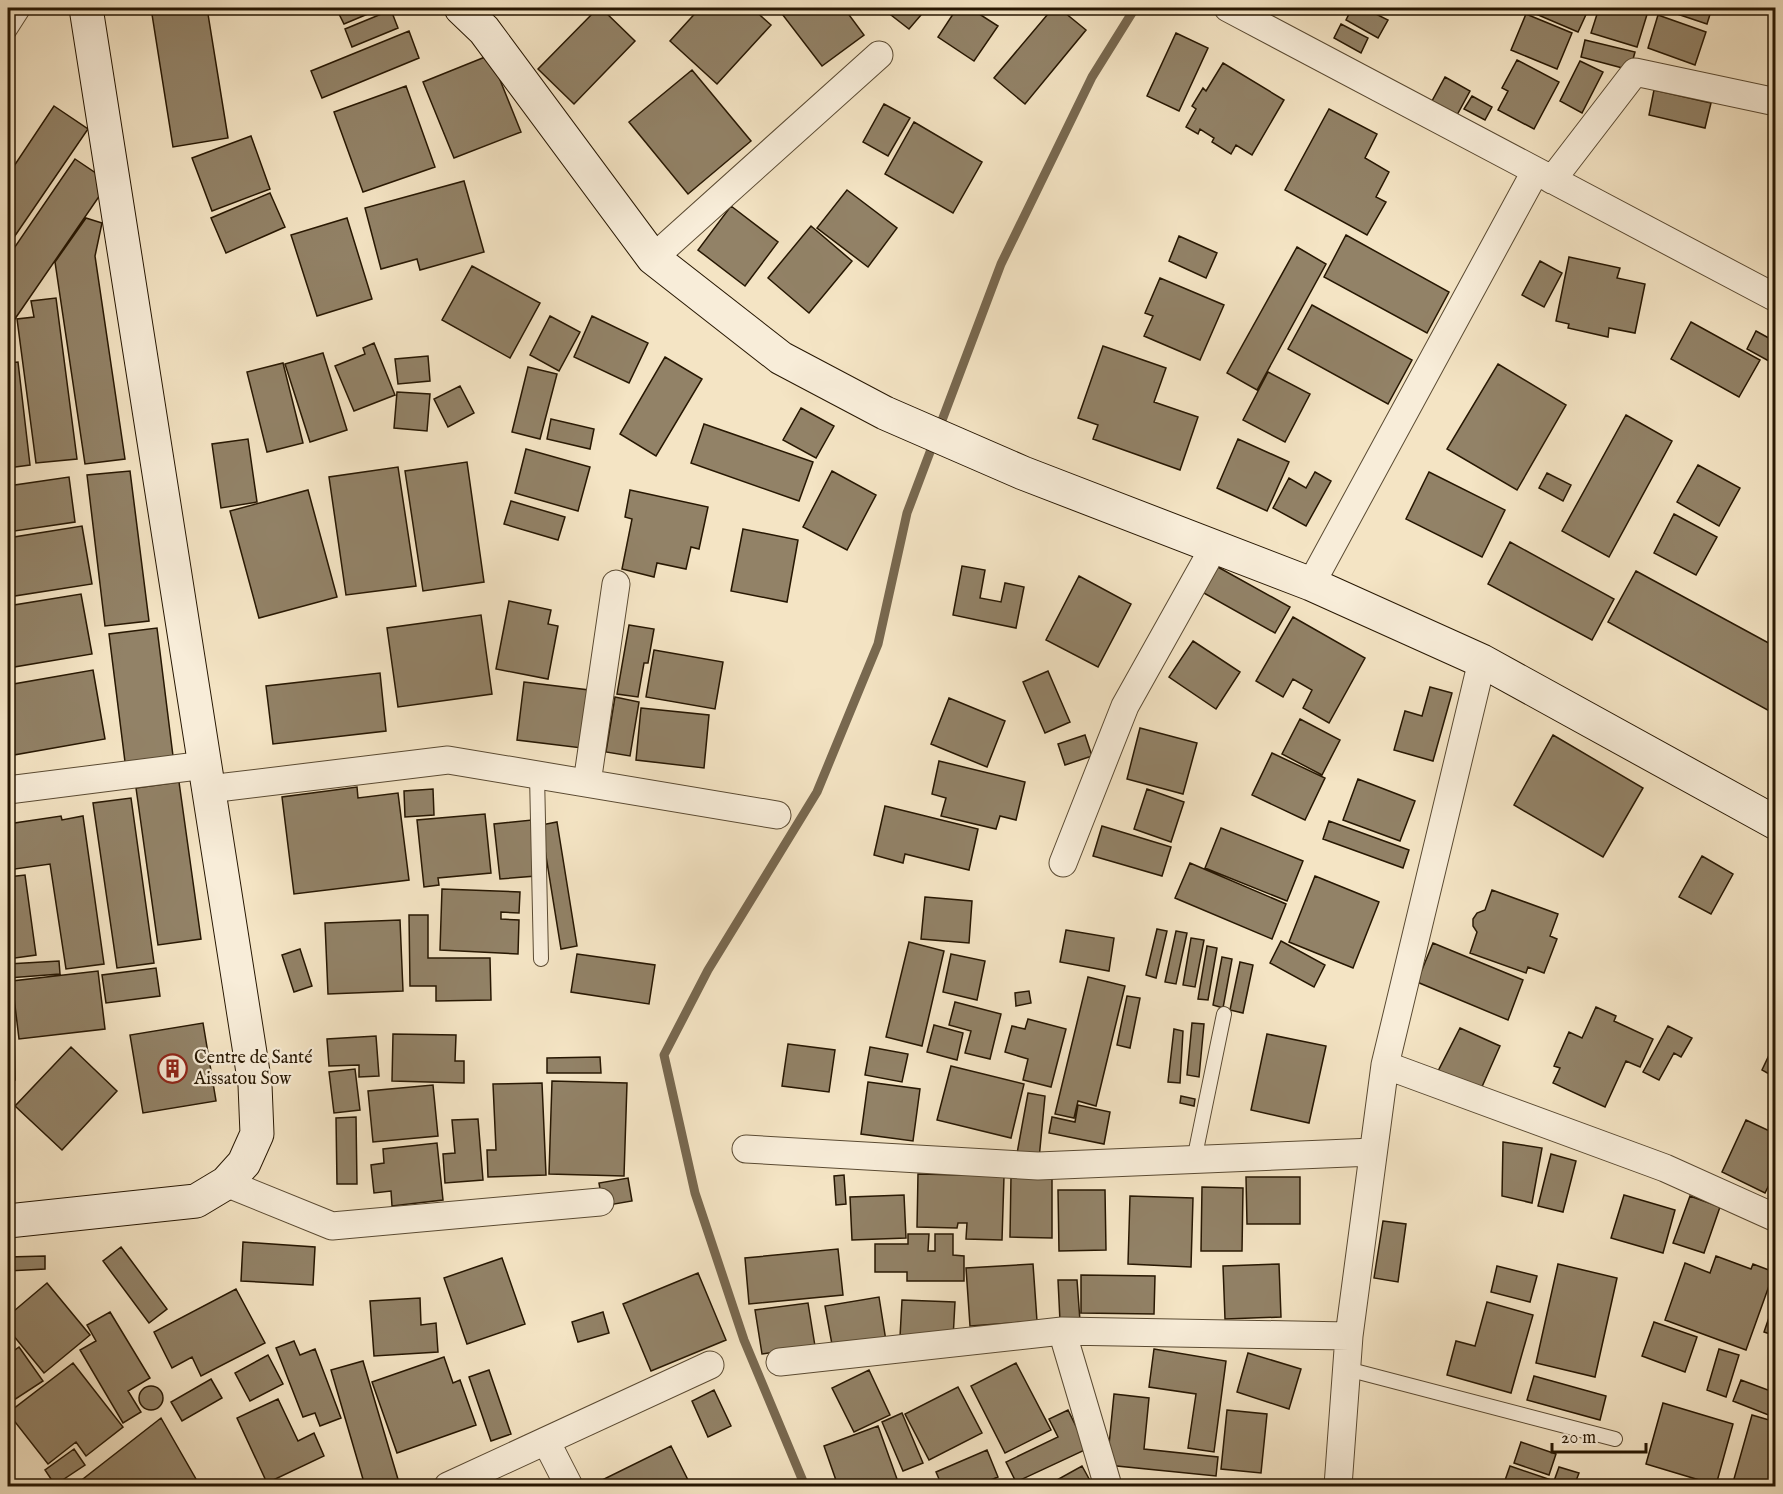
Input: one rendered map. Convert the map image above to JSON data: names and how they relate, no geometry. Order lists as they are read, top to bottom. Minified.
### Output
{"places":{"building":["Centre de Santé Aissatou Sow"]},"scale_bar":"20 m"}
